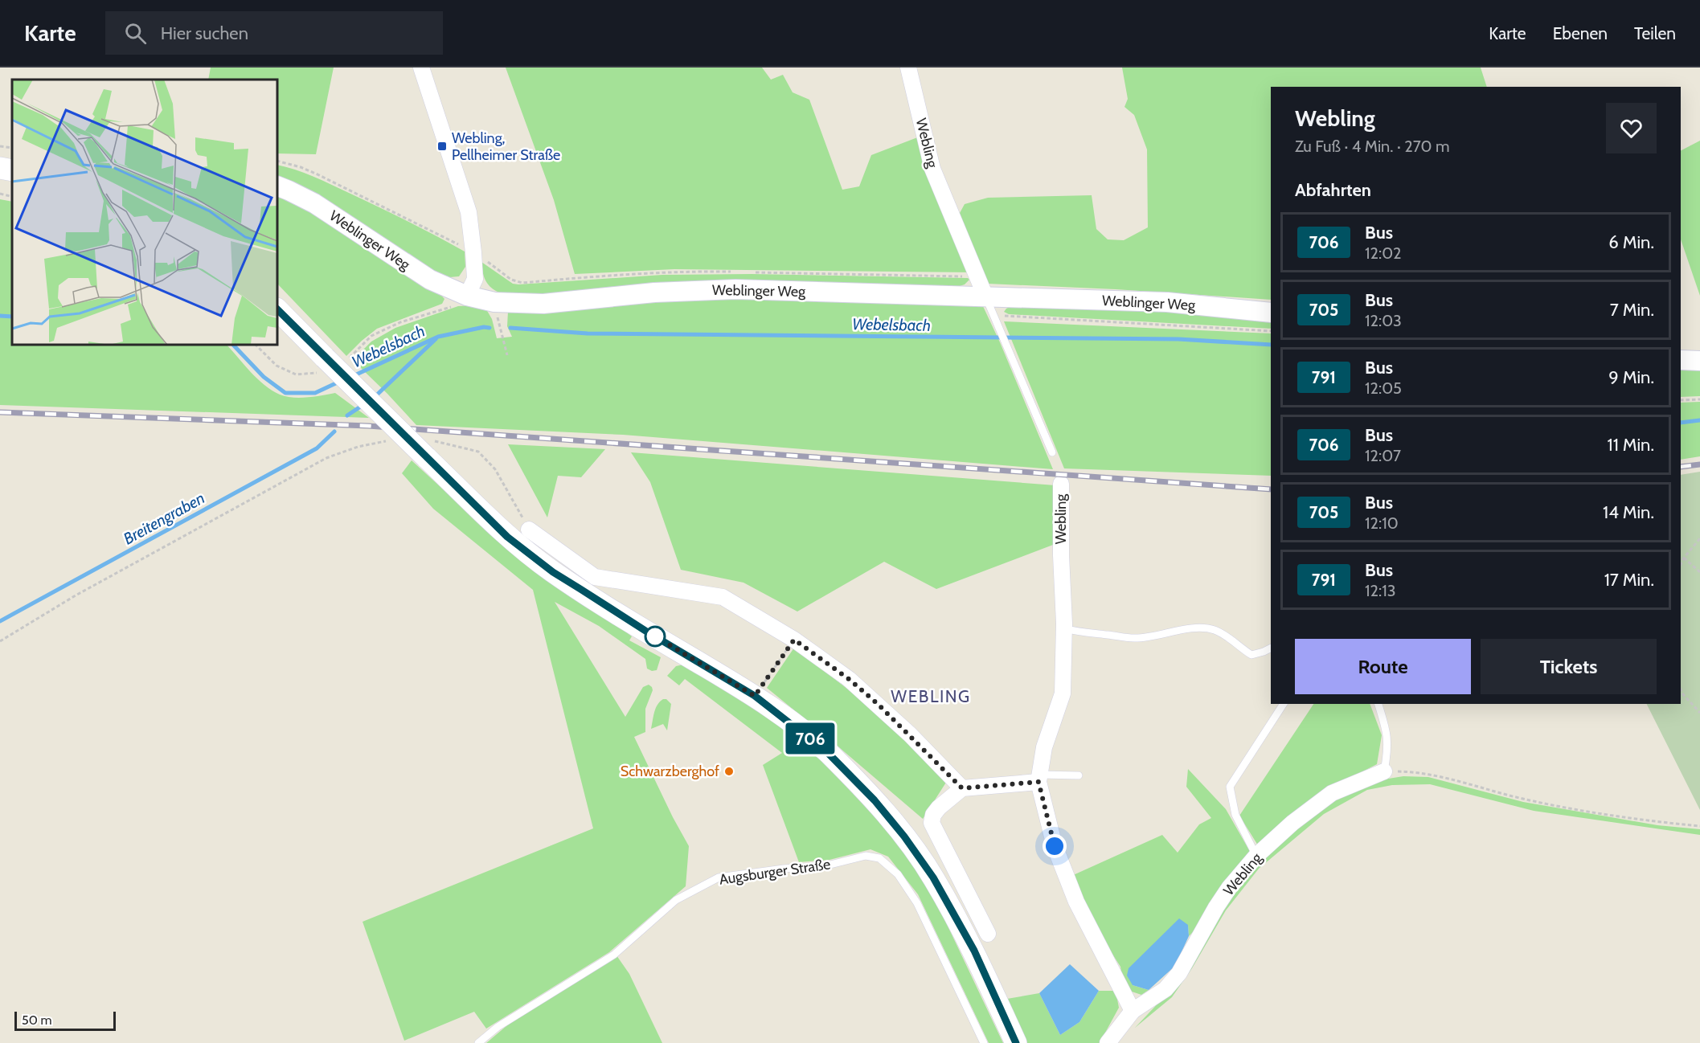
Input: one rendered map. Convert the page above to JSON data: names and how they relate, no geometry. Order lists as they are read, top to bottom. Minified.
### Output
{"streets":{"street":["Webling","Weblinger Weg"],"lane":["Augsburger Straße"]},"crossings":[["Webling","Weblinger Weg"]],"districts":["WEBLING"],"water":["Webelsbach","Breitengraben"],"places":{"transit":["Webling, Pellheimer Straße"],"other":["Schwarzberghof"]},"lines":["bus line 706"],"scale_bar":"50 m","page":{"header":"Karte","search":"Hier suchen","nav":["Karte","Ebenen","Teilen"],"on_map":"706","heading":[["Webling","Zu Fuß · 4 Min. · 270 m"],"Abfahrten"],"list":[{"mark":"706","name":"Bus","note":"12:02","value":"6 Min."},{"mark":"705","name":"Bus","note":"12:03","value":"7 Min."},{"mark":"791","name":"Bus","note":"12:05","value":"9 Min."},{"mark":"706","name":"Bus","note":"12:07","value":"11 Min."},{"mark":"705","name":"Bus","note":"12:10","value":"14 Min."},{"mark":"791","name":"Bus","note":"12:13","value":"17 Min."}],"buttons":["Route","Tickets"],"scale":"50 m"}}
